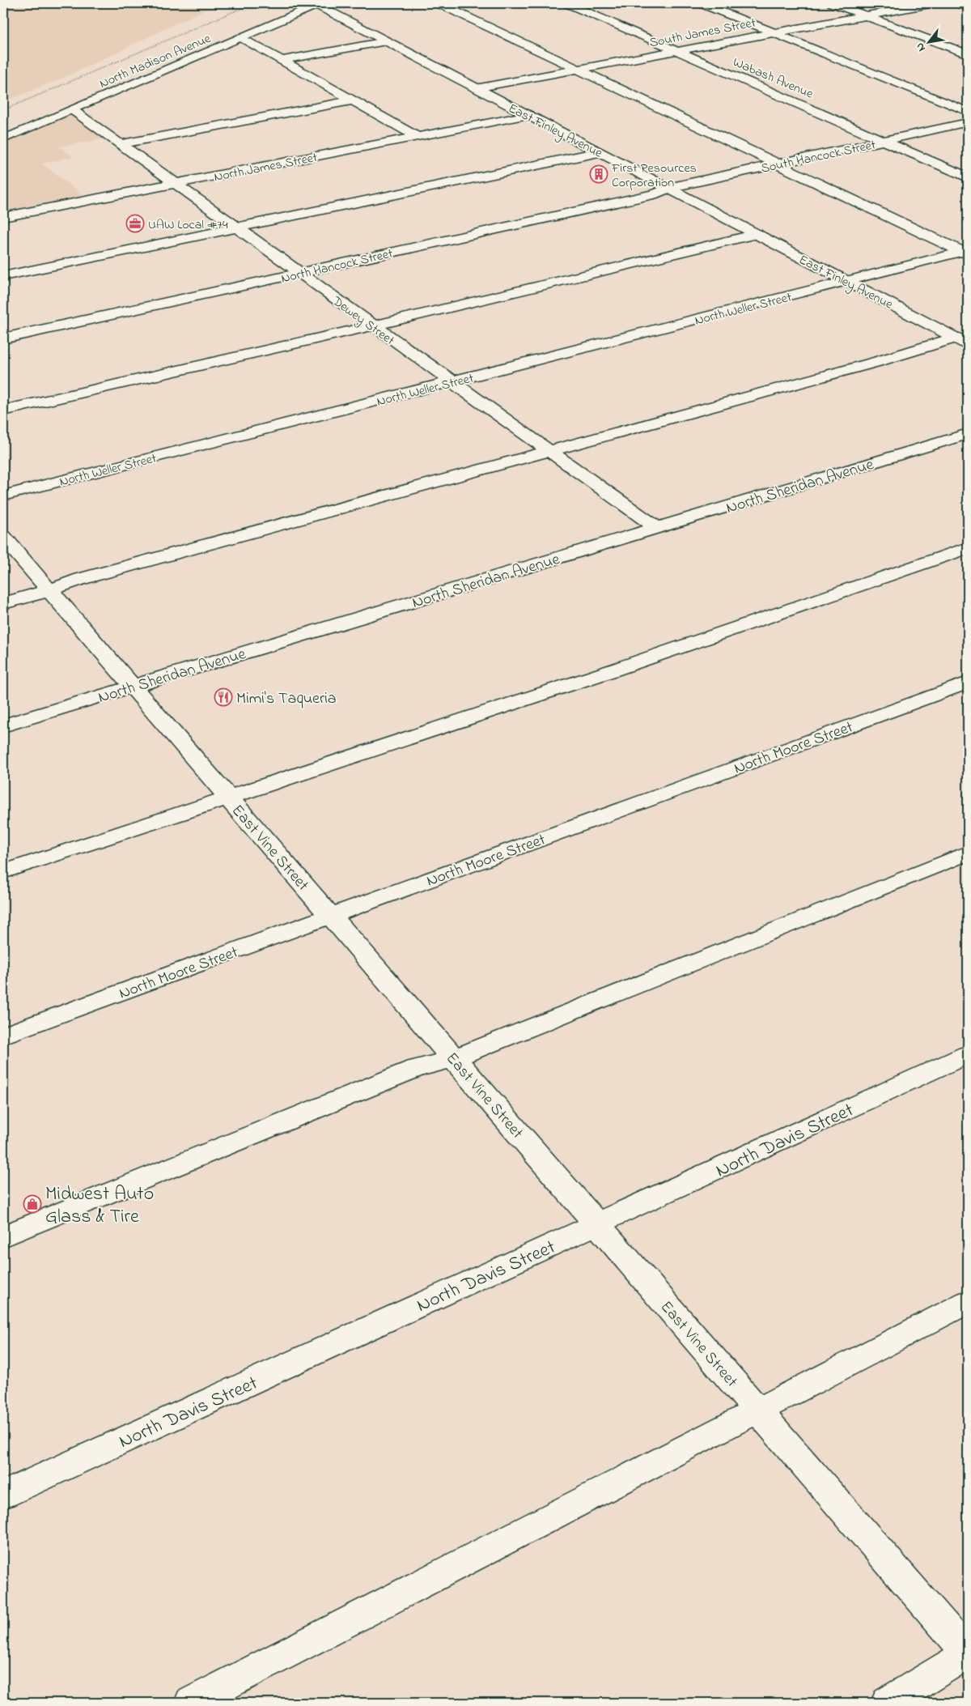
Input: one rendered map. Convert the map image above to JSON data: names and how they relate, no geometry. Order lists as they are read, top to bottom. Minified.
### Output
{"streets":{"street":["South James Street","North Madison Avenue","Wabash Avenue","East Finley Avenue","South Hancock Street","North James Street","North Hancock Street","North Weller Street","Dewey Street","North Sheridan Avenue","North Moore Street","East Vine Street","North Davis Street"]},"crossings":[["South James Street","Wabash Avenue"],["South James Street","East Finley Avenue"],["North Madison Avenue","East Finley Avenue"],["North Madison Avenue","Dewey Street"],["Wabash Avenue","South Hancock Street"],["East Finley Avenue","South Hancock Street"],["East Finley Avenue","North James Street"],["East Finley Avenue","North Hancock Street"],["East Finley Avenue","North Weller Street"],["South Hancock Street","North Hancock Street"],["North James Street","Dewey Street"],["North Hancock Street","Dewey Street"],["North Weller Street","Dewey Street"],["Dewey Street","North Sheridan Avenue"],["North Sheridan Avenue","East Vine Street"],["North Moore Street","East Vine Street"],["East Vine Street","North Davis Street"]],"places":{"building":["First Resources Corporation"],"office":["UAW Local #74"],"restaurant":["Mimi's Taqueria"],"shop":["Midwest Auto Glass & Tire"]},"north":"bottom left"}
